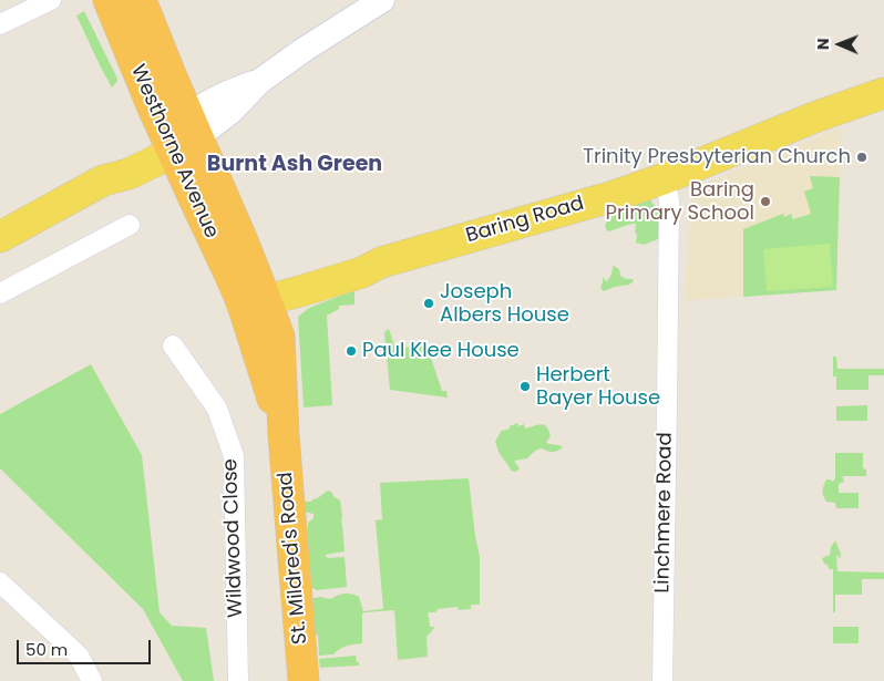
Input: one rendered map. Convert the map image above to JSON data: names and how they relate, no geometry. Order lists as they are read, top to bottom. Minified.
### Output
{"streets":{"highway":["Westhorne Avenue","St. Mildred's Road"],"main road":["Baring Road"],"street":["Linchmere Road","Wildwood Close"]},"crossings":[["Westhorne Avenue","Baring Road"],["Westhorne Avenue","St. Mildred's Road"],["Baring Road","Linchmere Road"],["Baring Road","St. Mildred's Road"]],"districts":["Burnt Ash Green"],"places":["Trinity Presbyterian Church","Baring Primary School","Joseph Albers House","Paul Klee House","Herbert Bayer House"],"scale_bar":"50 m","north":"left"}
